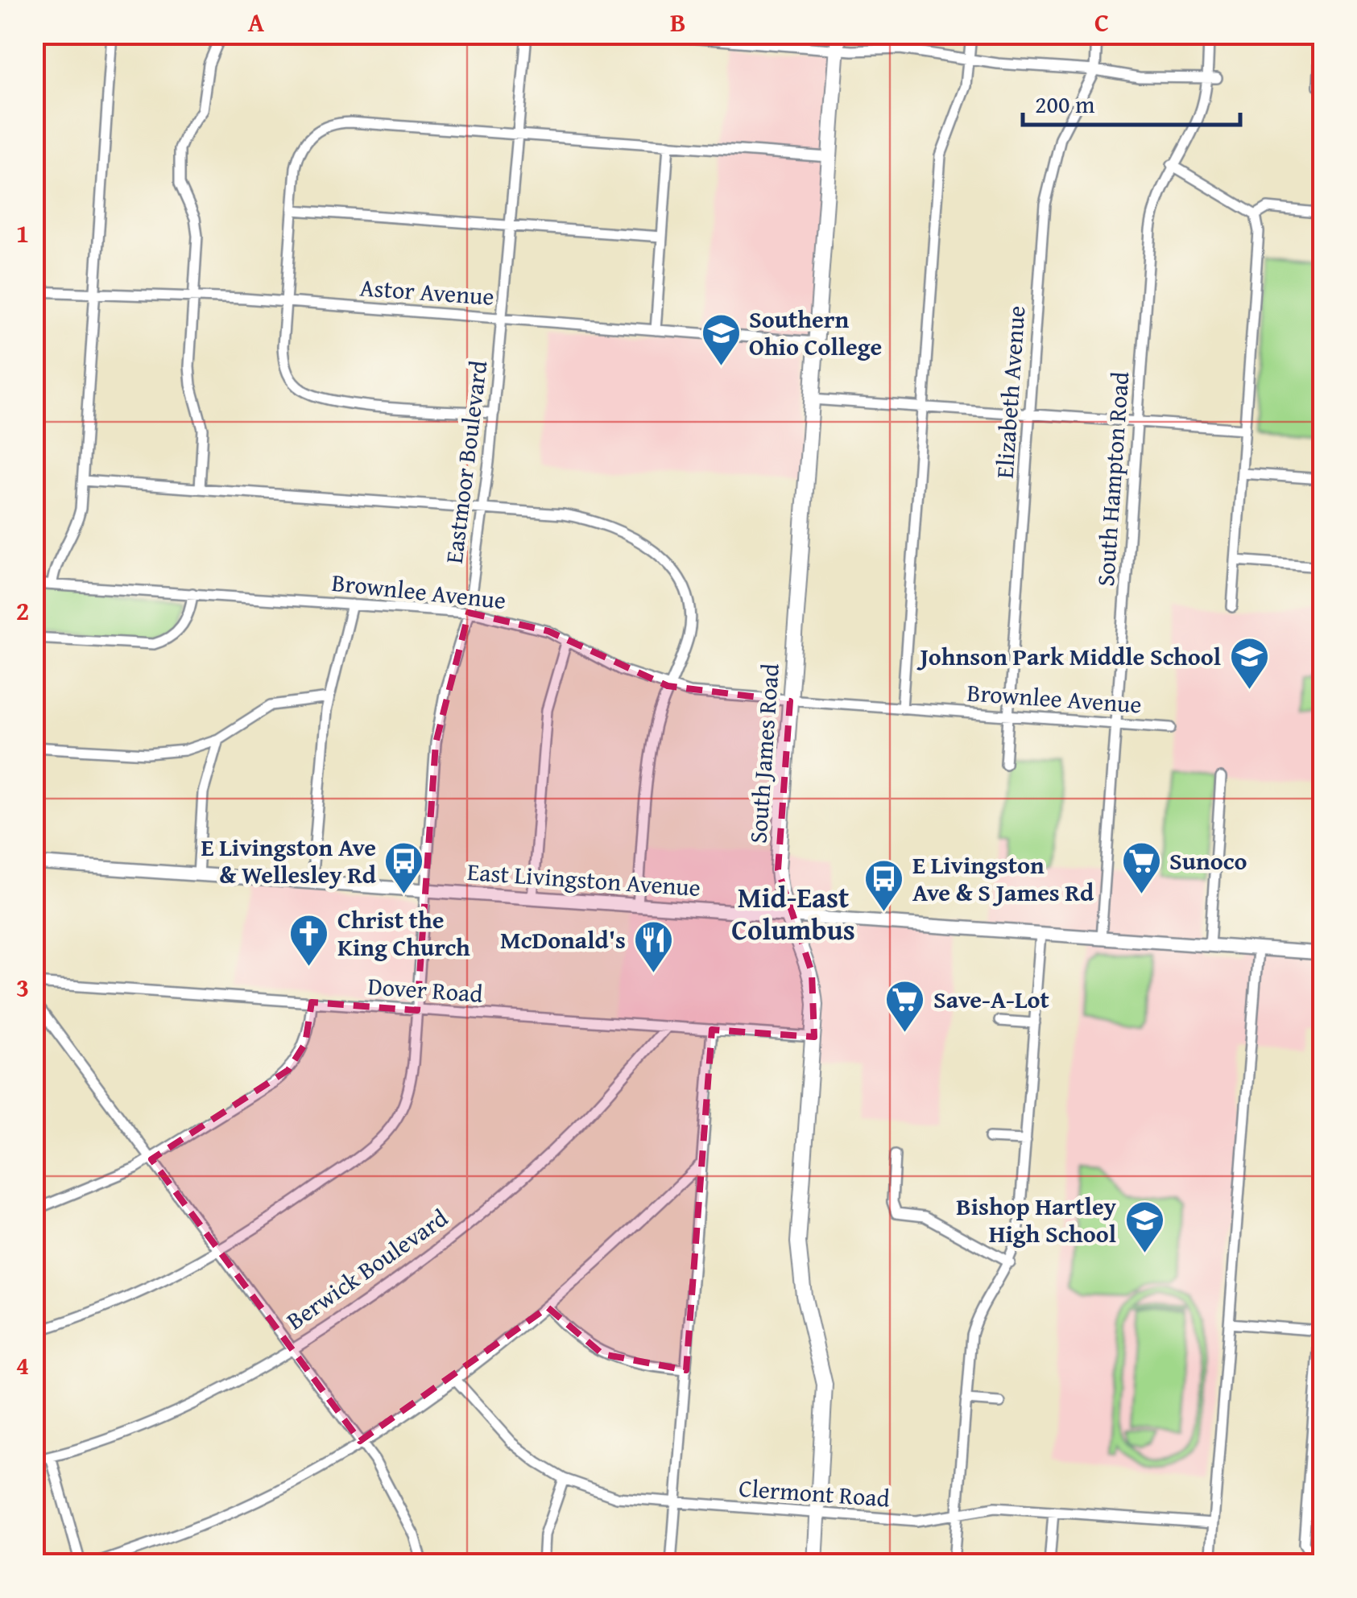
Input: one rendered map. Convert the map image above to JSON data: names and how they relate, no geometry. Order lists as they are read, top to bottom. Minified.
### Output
{"streets":{"main road":["South James Road","East Livingston Avenue"],"street":["Astor Avenue","Elizabeth Avenue","Eastmoor Boulevard","South Hampton Road","Brownlee Avenue","Dover Road","Berwick Boulevard","Clermont Road"]},"crossings":[["Astor Avenue","Eastmoor Boulevard"],["Astor Avenue","South James Road"],["Elizabeth Avenue","Brownlee Avenue"],["Eastmoor Boulevard","Brownlee Avenue"],["Eastmoor Boulevard","East Livingston Avenue"],["Eastmoor Boulevard","Dover Road"],["South Hampton Road","Brownlee Avenue"],["South Hampton Road","East Livingston Avenue"],["Brownlee Avenue","South James Road"],["South James Road","East Livingston Avenue"],["South James Road","Dover Road"],["South James Road","Clermont Road"],["Dover Road","Berwick Boulevard"]],"districts":["Mid-East Columbus"],"places":{"school or university":["Southern Ohio College","Johnson Park Middle School","Bishop Hartley High School"],"bus stop":["E Livingston Ave & Wellesley Rd","E Livingston Ave & S James Rd"],"supermarket":["Sunoco","Save-A-Lot"],"church":["Christ the King Church"],"restaurant":["McDonald's"]},"scale_bar":"200 m","grid":{"columns":["A","B","C"],"rows":["1","2","3","4"]}}
